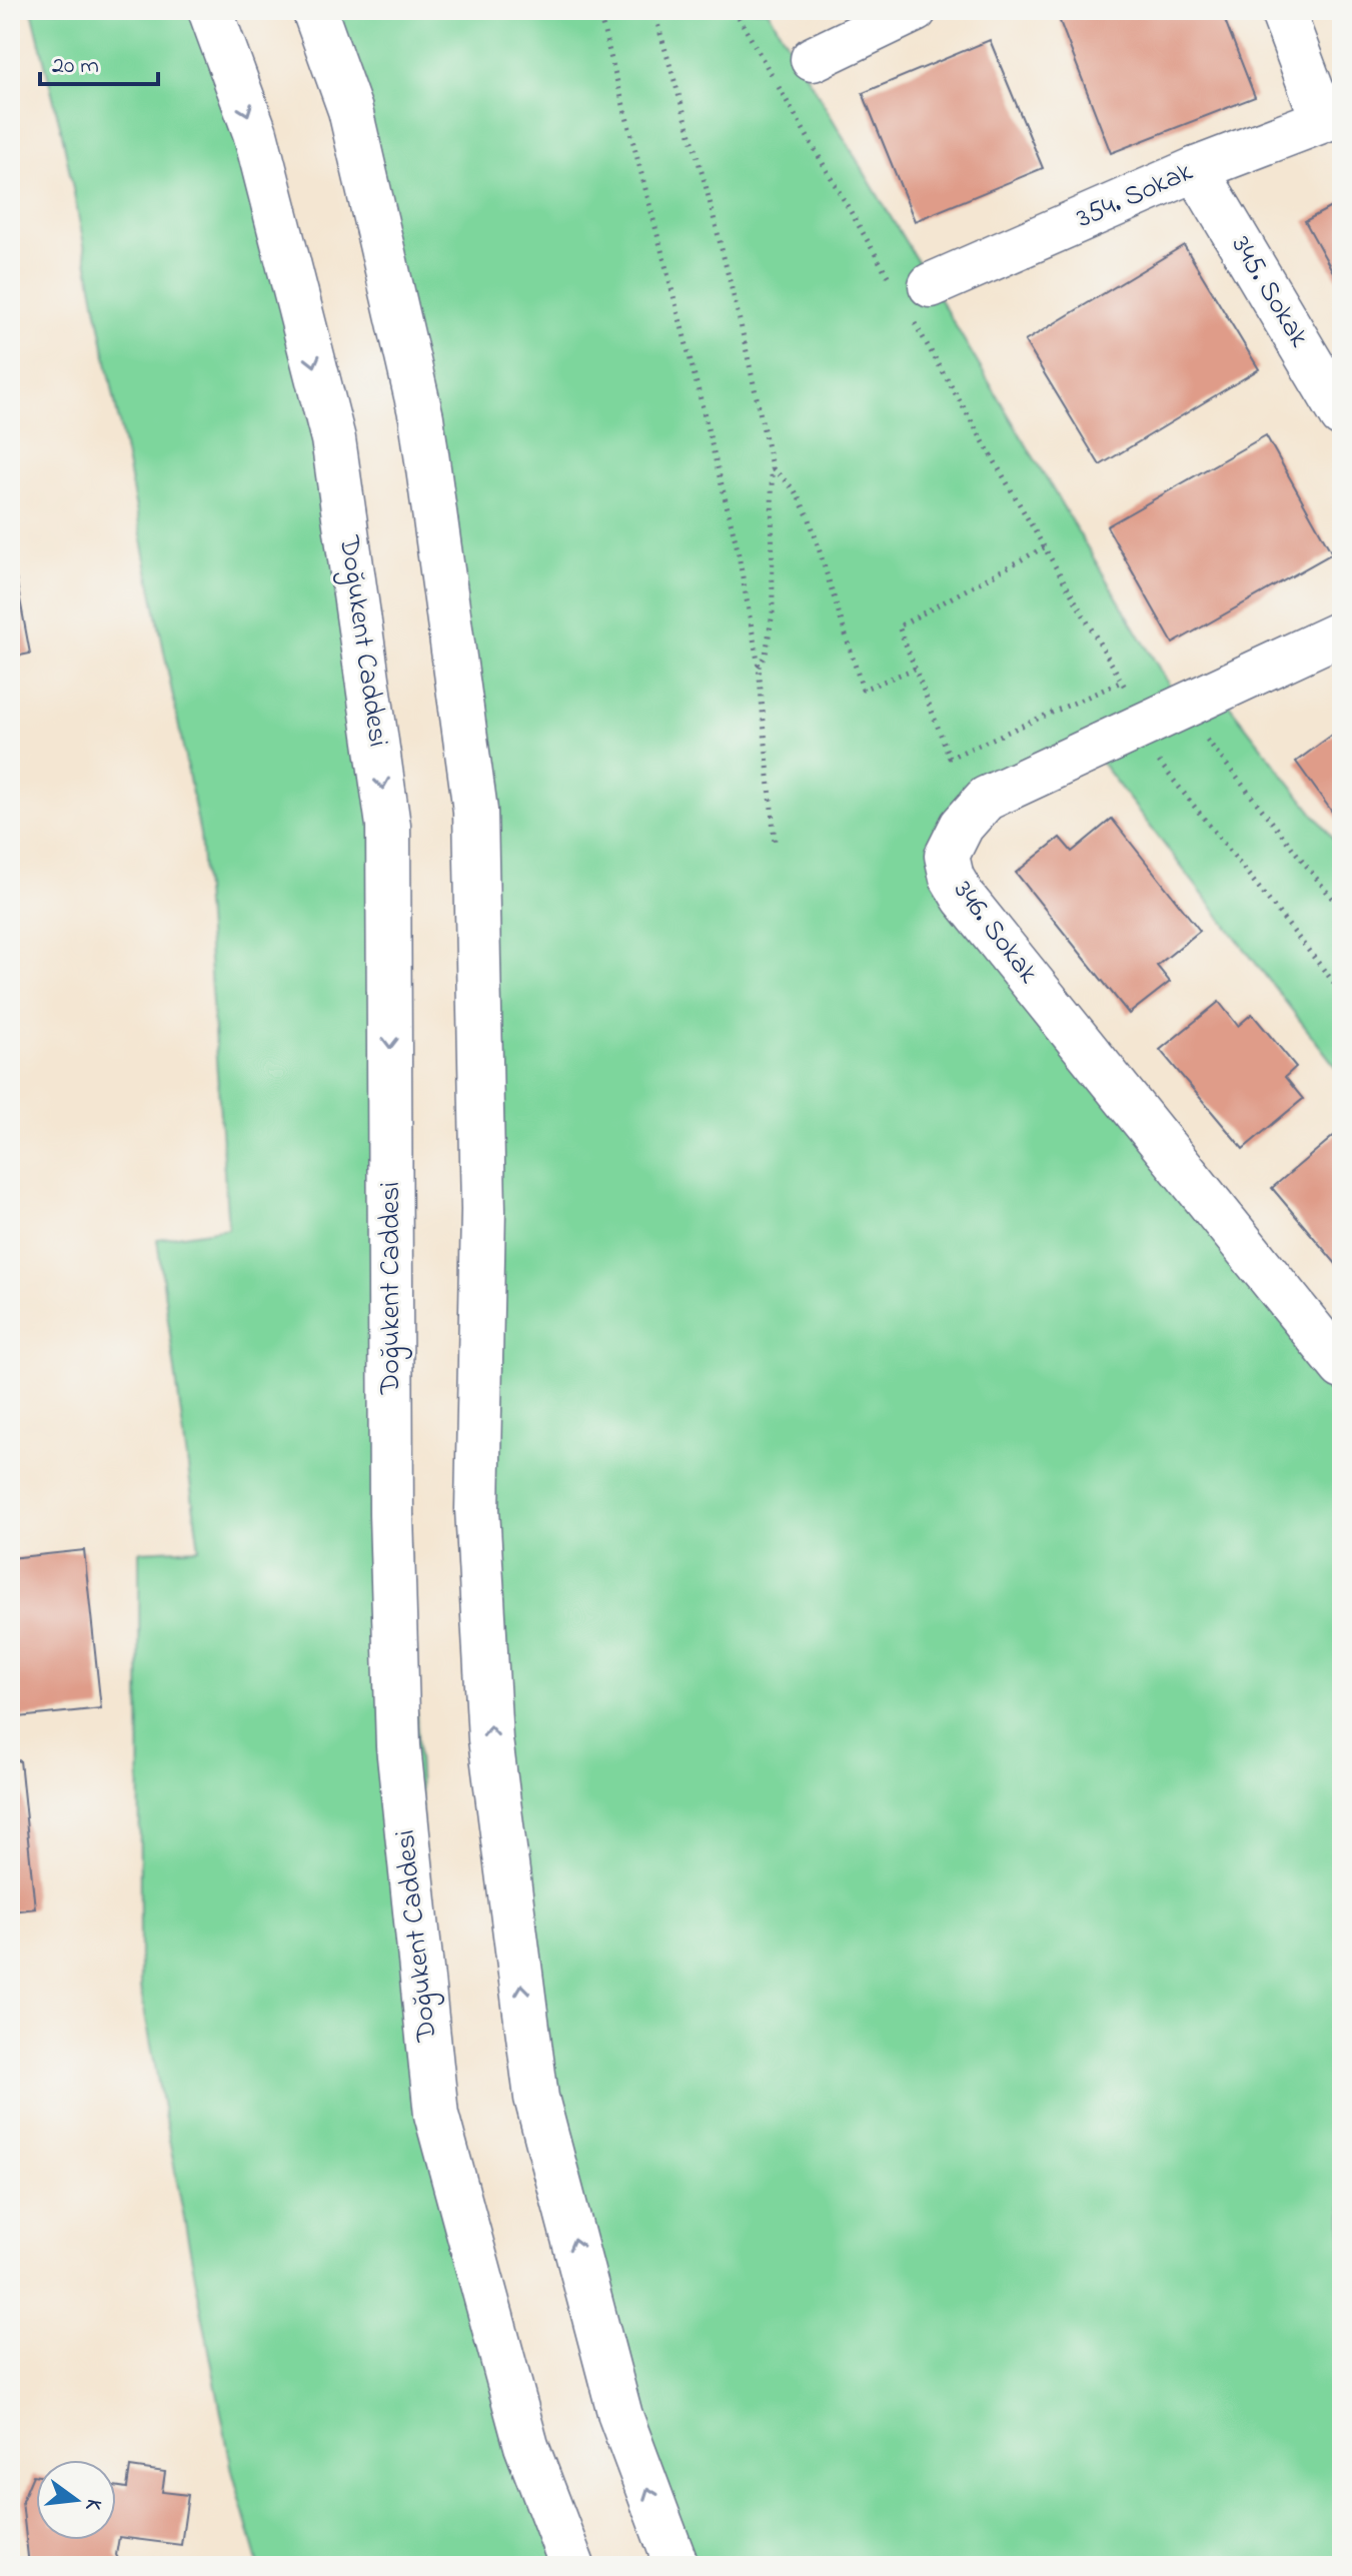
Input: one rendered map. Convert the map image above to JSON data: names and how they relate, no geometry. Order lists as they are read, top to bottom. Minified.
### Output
{"streets":{"main road":["354. Sokak","345. Sokak","Doğukent Caddesi","346. Sokak"]},"crossings":[["354. Sokak","345. Sokak"]],"scale_bar":"20 m","north":"right"}
